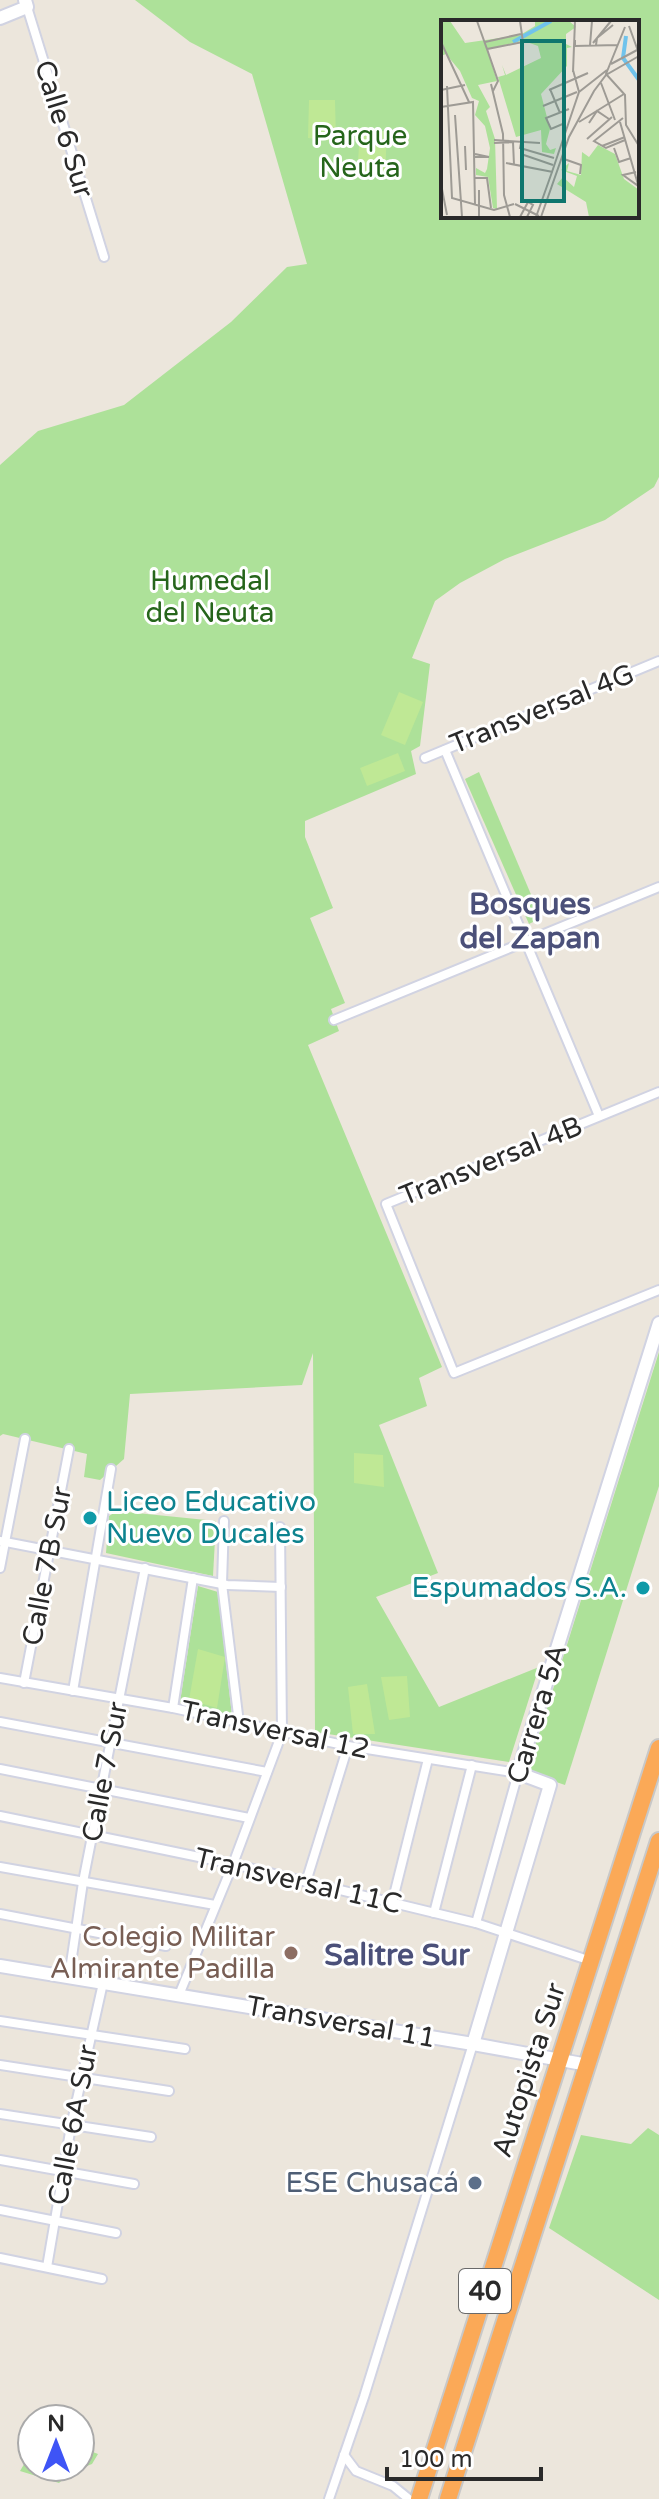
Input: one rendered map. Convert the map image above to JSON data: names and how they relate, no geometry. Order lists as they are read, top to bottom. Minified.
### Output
{"streets":{"highway":["Autopista Sur","40"],"main road":["Carrera 5A","Transversal 12","Transversal 11"],"street":["Calle 6 Sur","Transversal 4G","Transversal 4B","Calle 7B Sur","Calle 7 Sur","Transversal 11C","Calle 6A Sur"]},"crossings":[["Calle 7B Sur","Transversal 12"],["Carrera 5A","Transversal 12"],["Carrera 5A","Transversal 11C"],["Transversal 12","Calle 7 Sur"],["Transversal 12","Transversal 11C"],["Calle 7 Sur","Transversal 11C"],["Calle 7 Sur","Transversal 11"],["Transversal 11C","Autopista Sur"],["Transversal 11","Autopista Sur"],["Transversal 11","Calle 6A Sur"]],"districts":["Bosques del Zapan","Salitre Sur"],"parks":["Parque Neuta","Humedal del Neuta"],"places":["Liceo Educativo Nuevo Ducales","Espumados S.A.","Colegio Militar Almirante Padilla","ESE Chusacá"],"scale_bar":"100 m","north":"top"}
